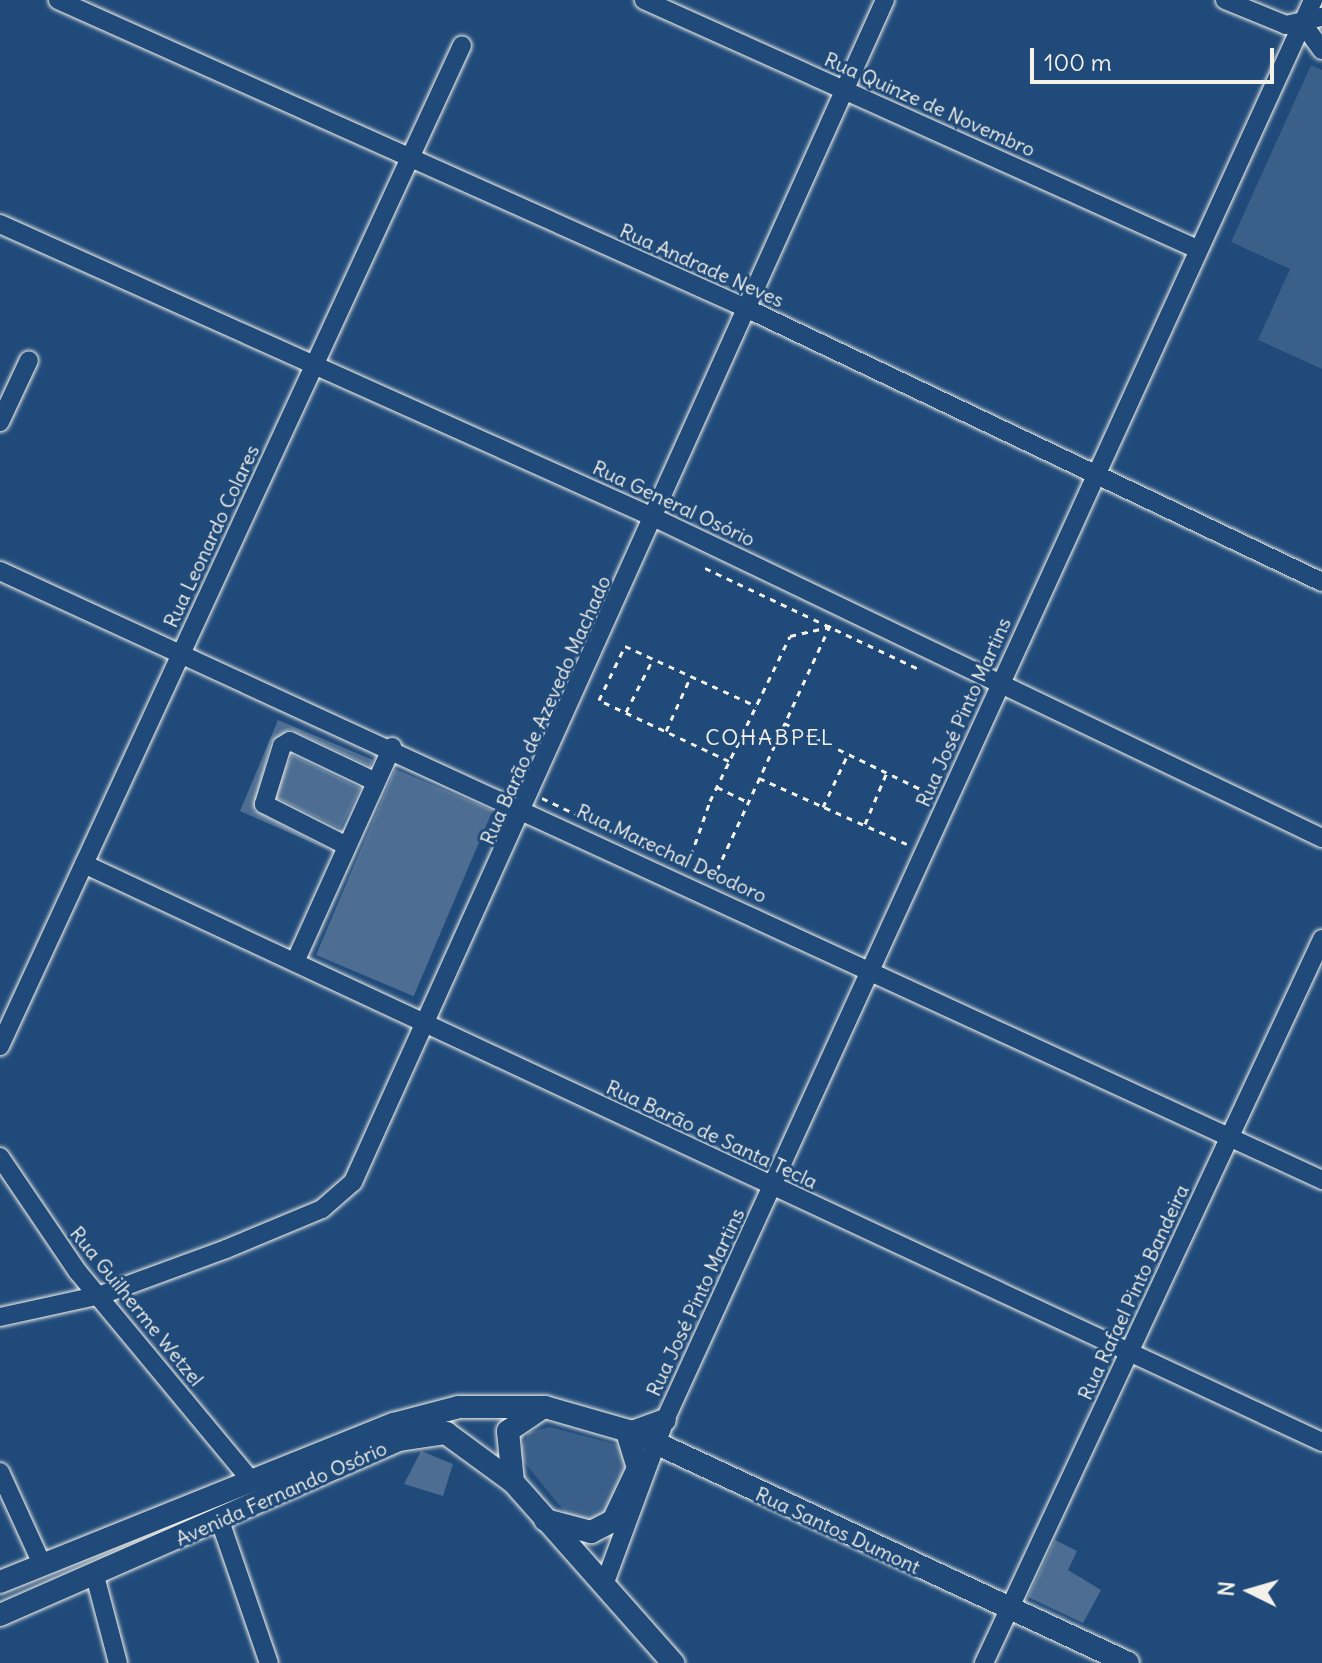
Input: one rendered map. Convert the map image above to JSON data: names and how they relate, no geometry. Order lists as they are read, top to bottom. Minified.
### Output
{"streets":{"main road":["Avenida Fernando Osório","Rua Santos Dumont"],"street":["Rua Quinze de Novembro","Rua Andrade Neves","Rua General Osório","Rua Leonardo Colares","Rua Barão de Azevedo Machado","Rua José Pinto Martins","Rua Marechal Deodoro","Rua Barão de Santa Tecla","Rua Rafael Pinto Bandeira","Rua Guilherme Wetzel"]},"crossings":[["Rua Quinze de Novembro","Rua Barão de Azevedo Machado"],["Rua Quinze de Novembro","Rua José Pinto Martins"],["Rua Andrade Neves","Rua Leonardo Colares"],["Rua Andrade Neves","Rua Barão de Azevedo Machado"],["Rua Andrade Neves","Rua José Pinto Martins"],["Rua General Osório","Rua Leonardo Colares"],["Rua General Osório","Rua Barão de Azevedo Machado"],["Rua General Osório","Rua José Pinto Martins"],["Rua Leonardo Colares","Rua Marechal Deodoro"],["Rua Leonardo Colares","Rua Barão de Santa Tecla"],["Rua Barão de Azevedo Machado","Rua Marechal Deodoro"],["Rua Barão de Azevedo Machado","Rua Barão de Santa Tecla"],["Rua Barão de Azevedo Machado","Rua Guilherme Wetzel"],["Rua José Pinto Martins","Rua Marechal Deodoro"],["Rua José Pinto Martins","Rua Barão de Santa Tecla"],["Rua José Pinto Martins","Avenida Fernando Osório"],["Rua José Pinto Martins","Rua Santos Dumont"],["Rua Marechal Deodoro","Rua Rafael Pinto Bandeira"],["Rua Barão de Santa Tecla","Rua Rafael Pinto Bandeira"],["Rua Rafael Pinto Bandeira","Rua Santos Dumont"],["Rua Guilherme Wetzel","Avenida Fernando Osório"],["Avenida Fernando Osório","Rua Santos Dumont"]],"districts":["COHABPEL"],"scale_bar":"100 m","north":"left"}
